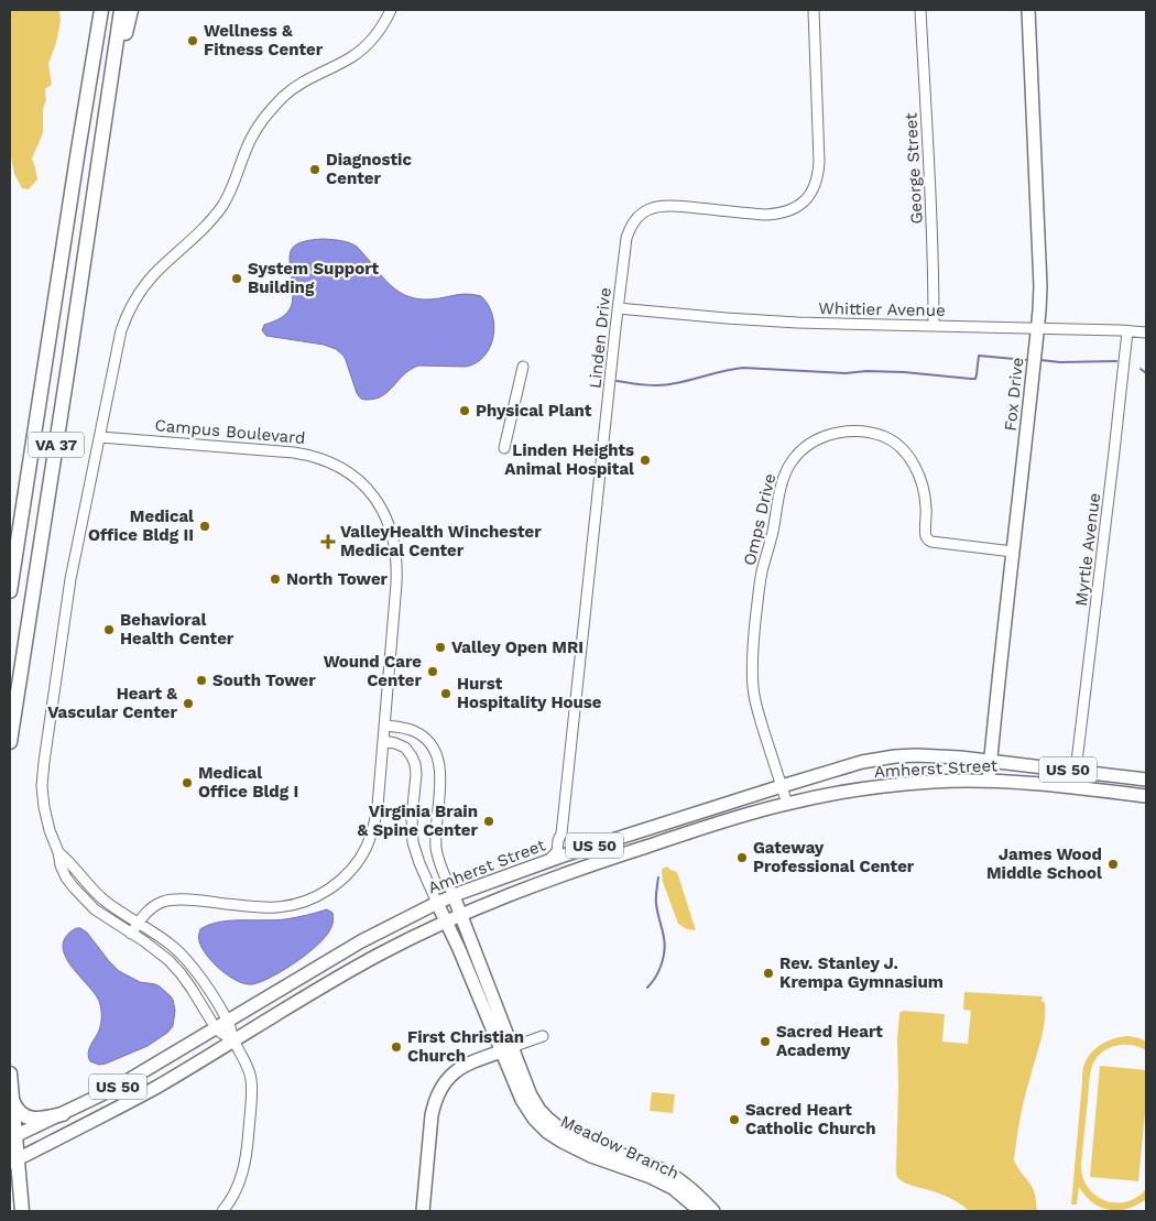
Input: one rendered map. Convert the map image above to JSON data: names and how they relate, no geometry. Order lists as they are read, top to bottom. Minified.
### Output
{"streets":{"highway":["VA 37"],"main road":["Fox Drive","Amherst Street","US 50","Meadow Branch"],"street":["George Street","Whittier Avenue","Linden Drive","Campus Boulevard","Omps Drive","Myrtle Avenue"]},"crossings":[["George Street","Whittier Avenue"],["Whittier Avenue","Linden Drive"],["Whittier Avenue","Fox Drive"],["Whittier Avenue","Myrtle Avenue"],["Linden Drive","Amherst Street"],["Fox Drive","Omps Drive"],["Fox Drive","Amherst Street"],["Omps Drive","Amherst Street"],["Myrtle Avenue","Amherst Street"]],"places":{"other":["Wellness & Fitness Center","Diagnostic Center","System Support Building","Physical Plant","Linden Heights Animal Hospital","Medical Office Bldg II","North Tower","Behavioral Health Center","Valley Open MRI","Wound Care Center","South Tower","Hurst Hospitality House","Heart & Vascular Center","Medical Office Bldg I","Virginia Brain & Spine Center","Gateway Professional Center","James Wood Middle School","Rev. Stanley J. Krempa Gymnasium","Sacred Heart Academy","First Christian Church","Sacred Heart Catholic Church"],"health":["ValleyHealth Winchester Medical Center"]}}
